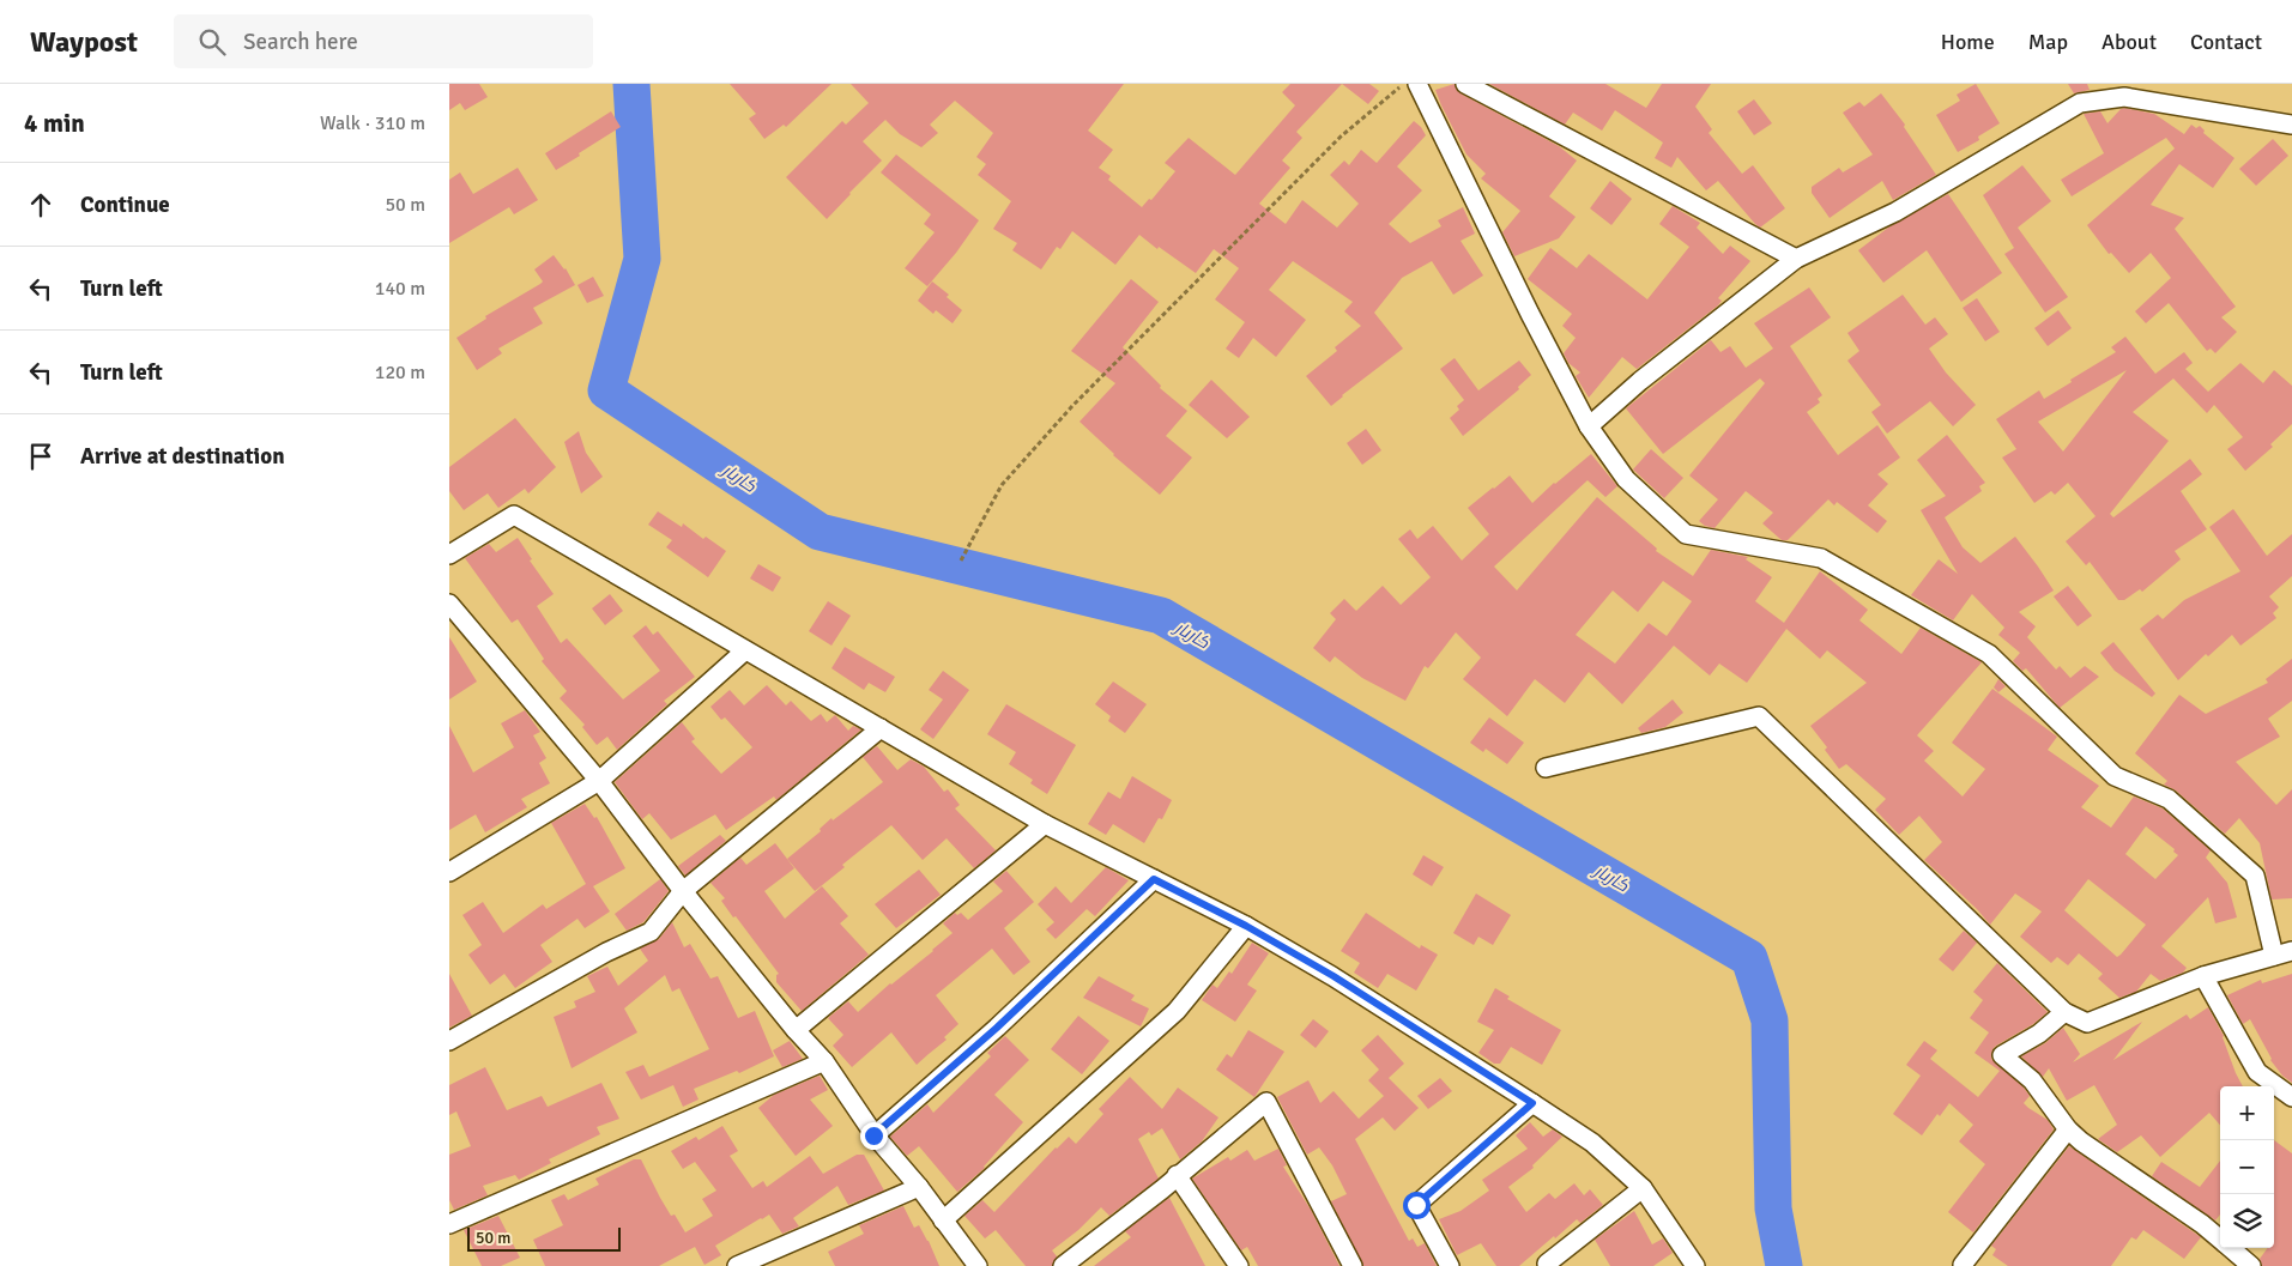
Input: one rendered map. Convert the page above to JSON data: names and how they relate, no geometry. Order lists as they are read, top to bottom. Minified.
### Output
{"water":["کاربار"],"scale_bar":"50 m","page":{"header":"Waypost","search":"Search here","nav":["Home","Map","About","Contact"],"heading":["4 min","Walk · 310 m"],"list":[["Continue","50 m"],["Turn left","140 m"],["Turn left","120 m"],"Arrive at destination"],"map_buttons":["+","−"],"scale":"50 m"}}
